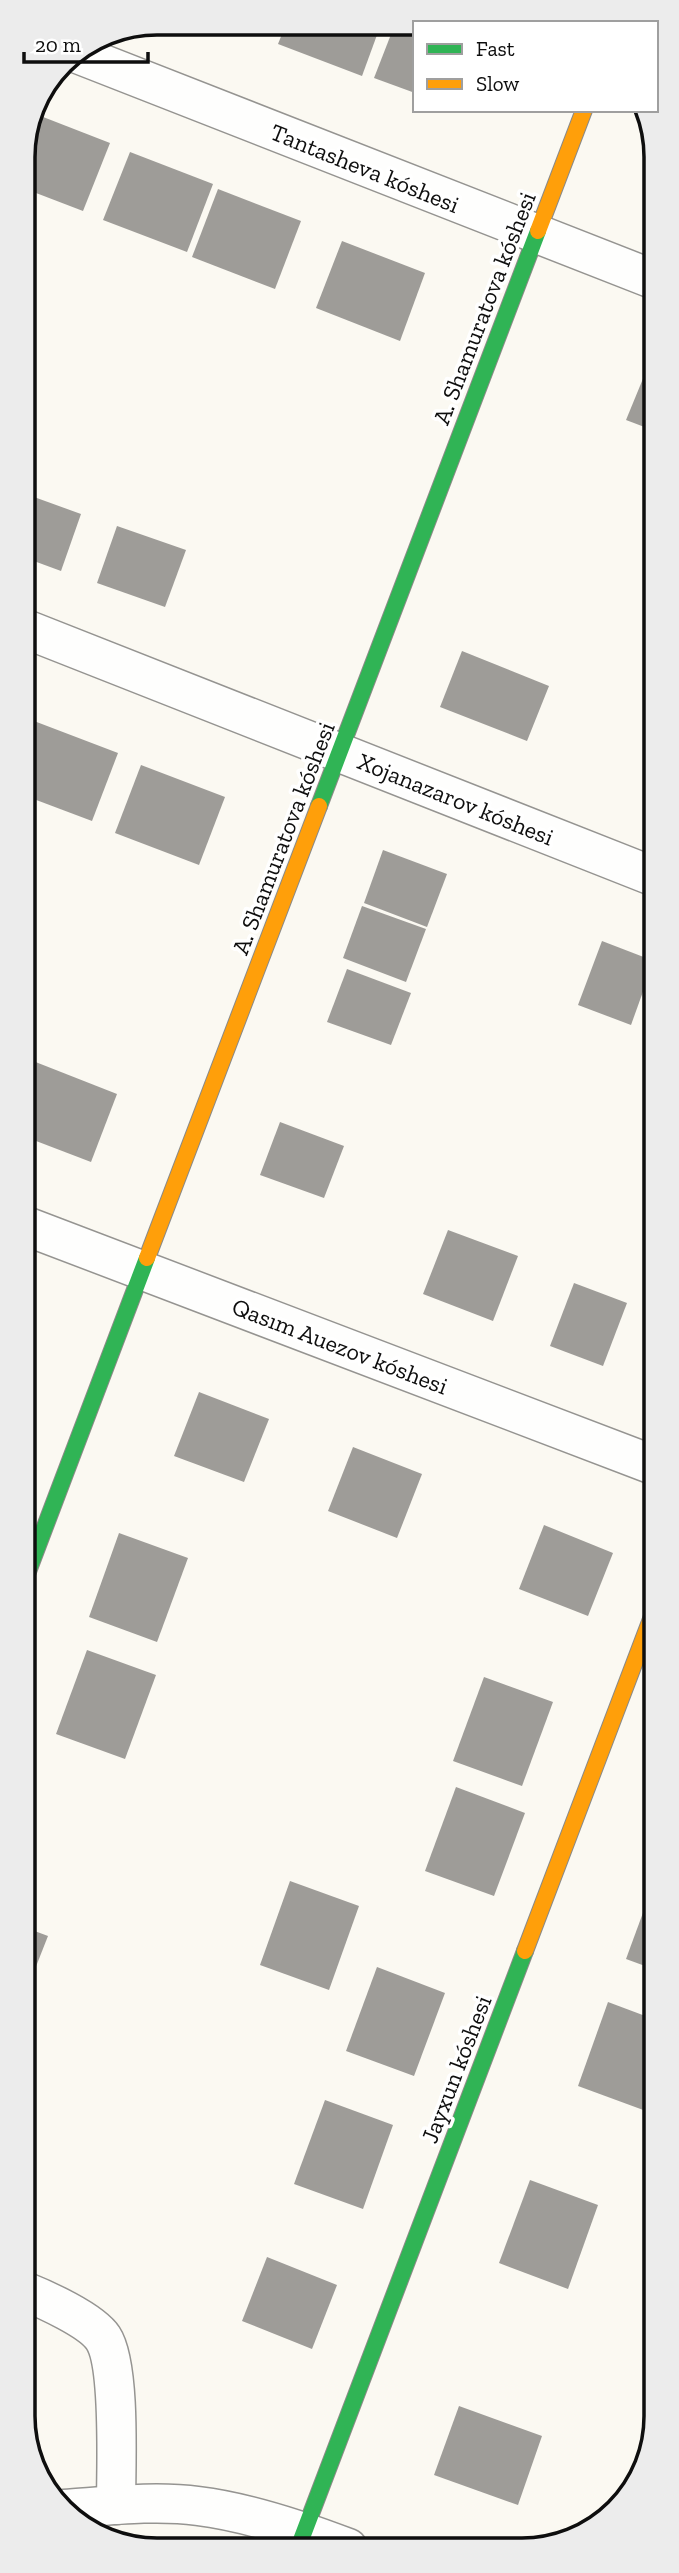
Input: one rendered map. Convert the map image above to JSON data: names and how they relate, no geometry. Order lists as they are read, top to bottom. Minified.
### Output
{"streets":{"street":["Tantasheva kóshesi","A. Shamuratova kóshesi","Xojanazarov kóshesi","Qasım Auezov kóshesi","Jayxun kóshesi"]},"crossings":[["Tantasheva kóshesi","A. Shamuratova kóshesi"],["A. Shamuratova kóshesi","Xojanazarov kóshesi"],["A. Shamuratova kóshesi","Qasım Auezov kóshesi"]],"legend":["Fast","Slow"],"scale_bar":"20 m"}
